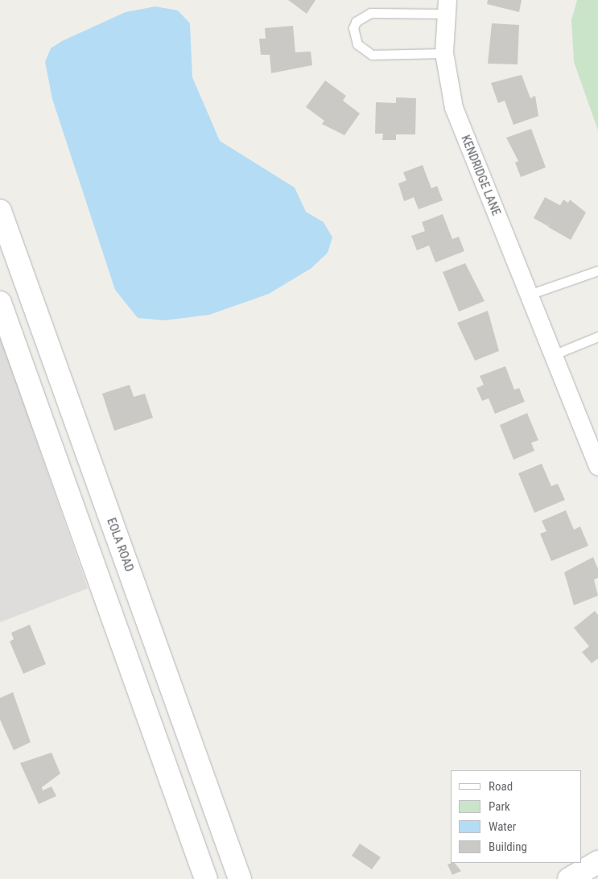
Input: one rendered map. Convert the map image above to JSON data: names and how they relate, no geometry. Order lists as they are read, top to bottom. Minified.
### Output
{"streets":{"main road":["EOLA ROAD"],"street":["KENDRIDGE LANE"]},"legend":["Road","Park","Water","Building"]}
